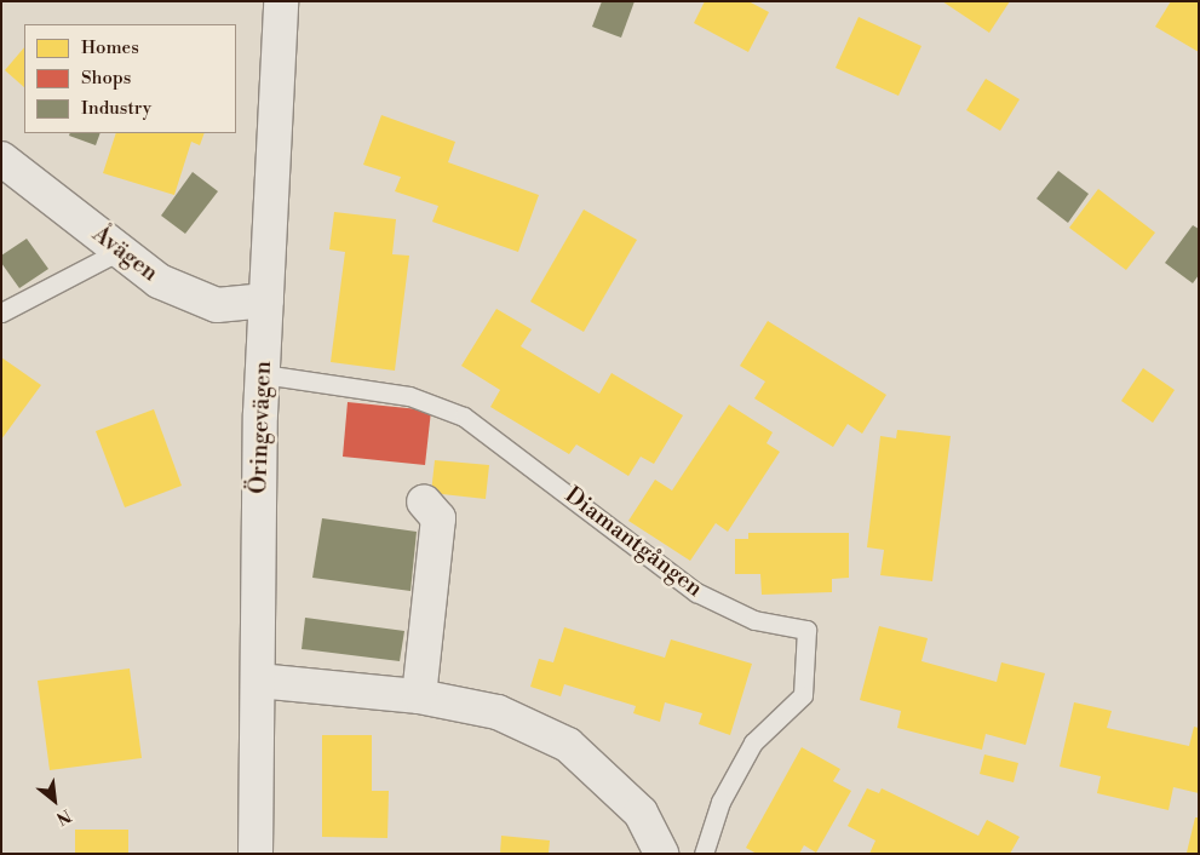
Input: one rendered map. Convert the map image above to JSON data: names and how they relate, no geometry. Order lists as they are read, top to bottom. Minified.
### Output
{"streets":{"street":["Åvägen","Öringevägen"],"lane":["Diamantgången"]},"crossings":[["Åvägen","Öringevägen"],["Öringevägen","Diamantgången"]],"legend":["Homes","Shops","Industry"],"north":"bottom right"}
